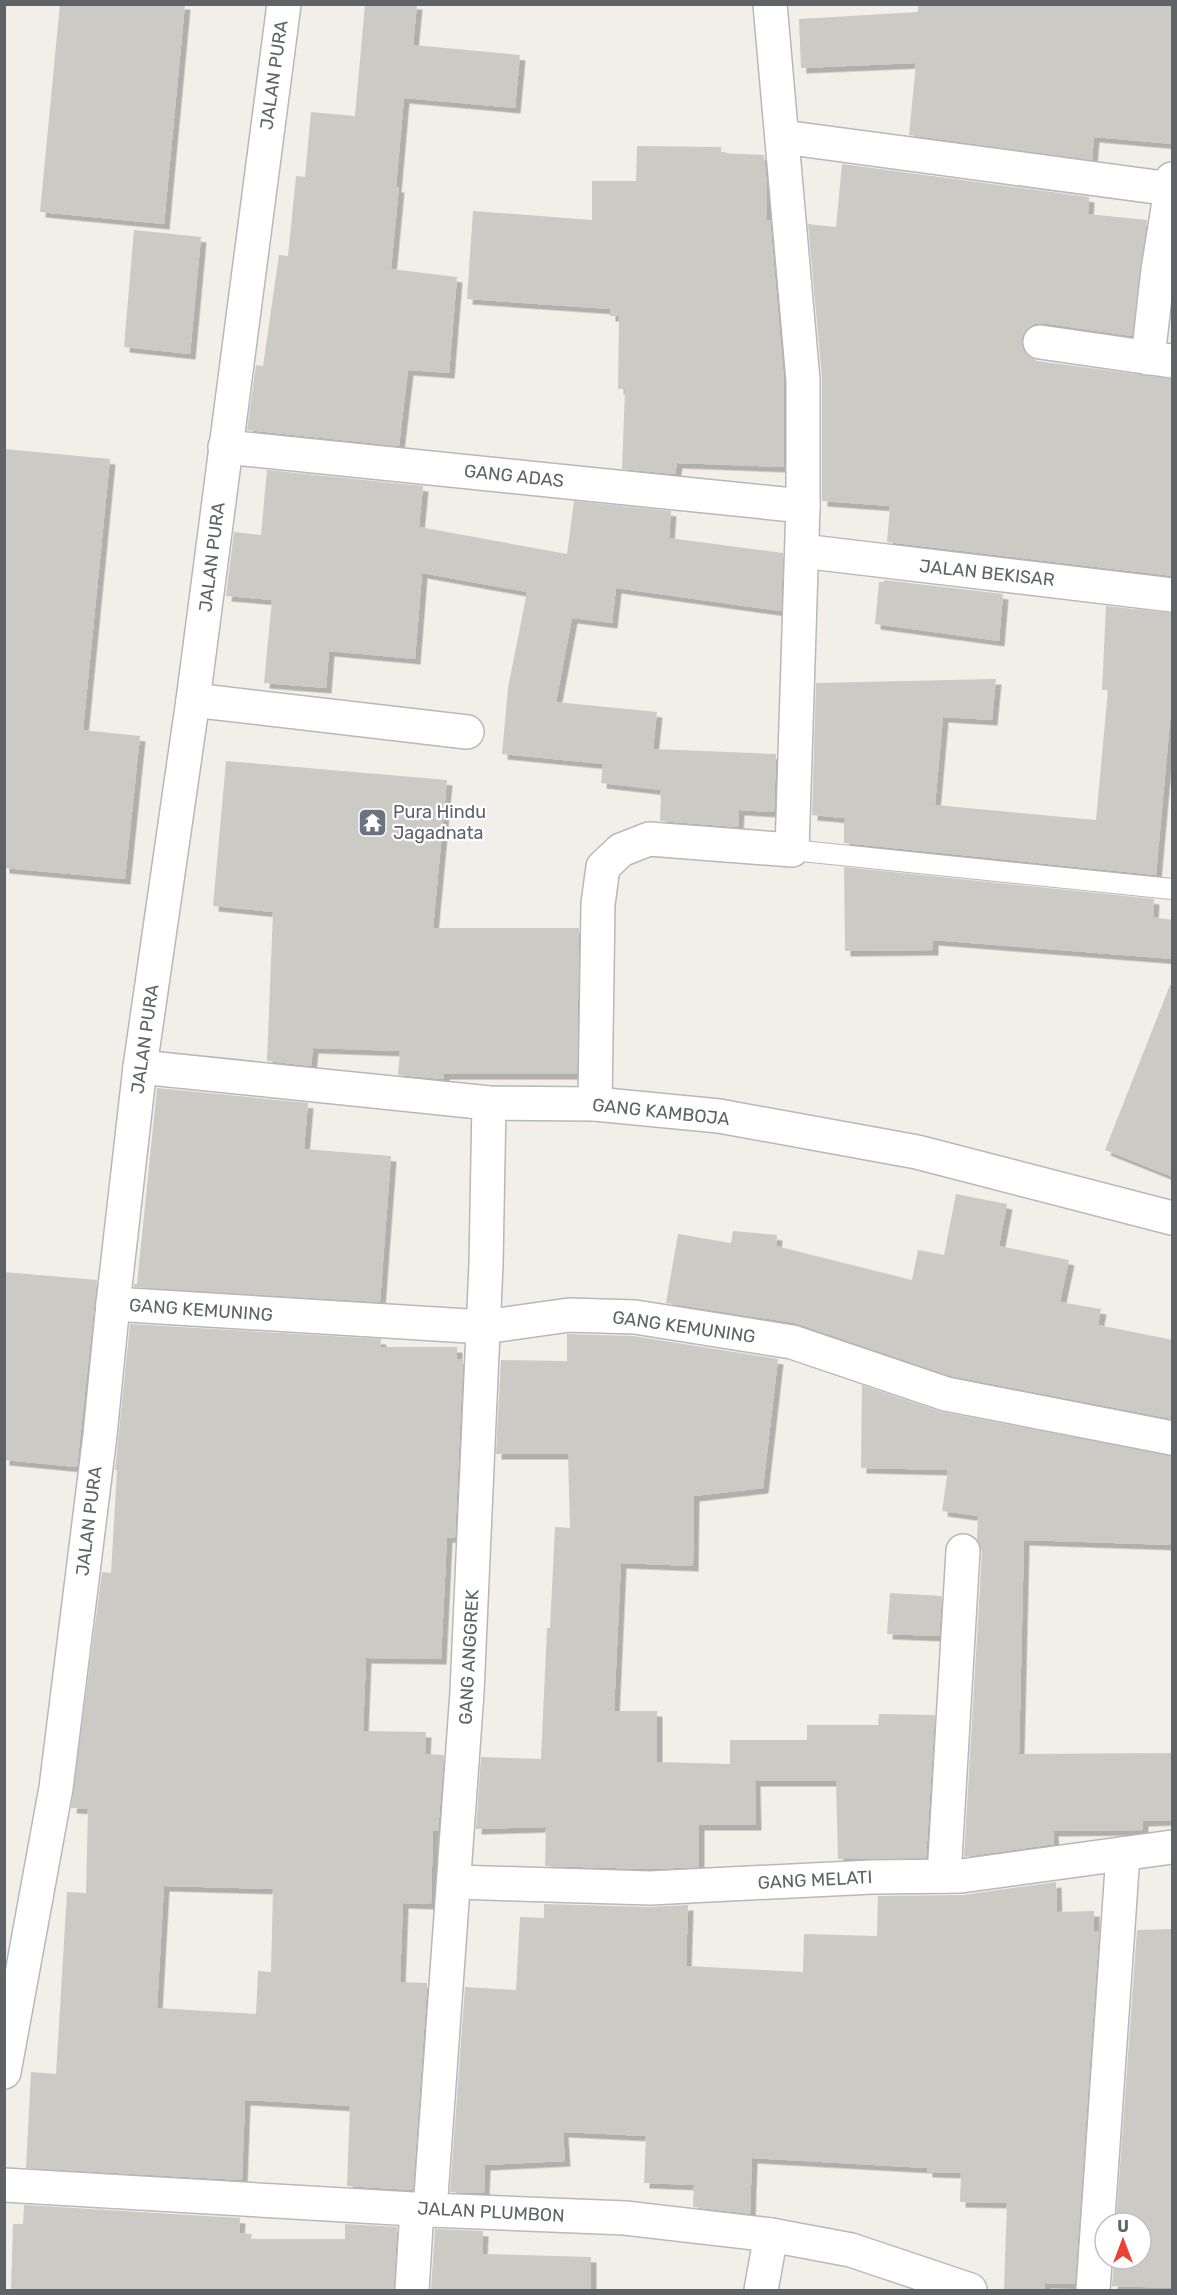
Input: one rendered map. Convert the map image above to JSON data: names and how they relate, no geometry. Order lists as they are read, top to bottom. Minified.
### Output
{"streets":{"street":["JALAN PURA","GANG ADAS","JALAN BEKISAR","GANG KAMBOJA","GANG KEMUNING","GANG ANGGREK","GANG MELATI","JALAN PLUMBON"]},"crossings":[["JALAN PURA","GANG ADAS"],["JALAN PURA","GANG KAMBOJA"],["JALAN PURA","GANG KEMUNING"],["GANG KAMBOJA","GANG ANGGREK"],["GANG KEMUNING","GANG ANGGREK"],["GANG ANGGREK","GANG MELATI"],["GANG ANGGREK","JALAN PLUMBON"]],"places":{"temple":["Pura Hindu Jagadnata"]},"north":"top"}
